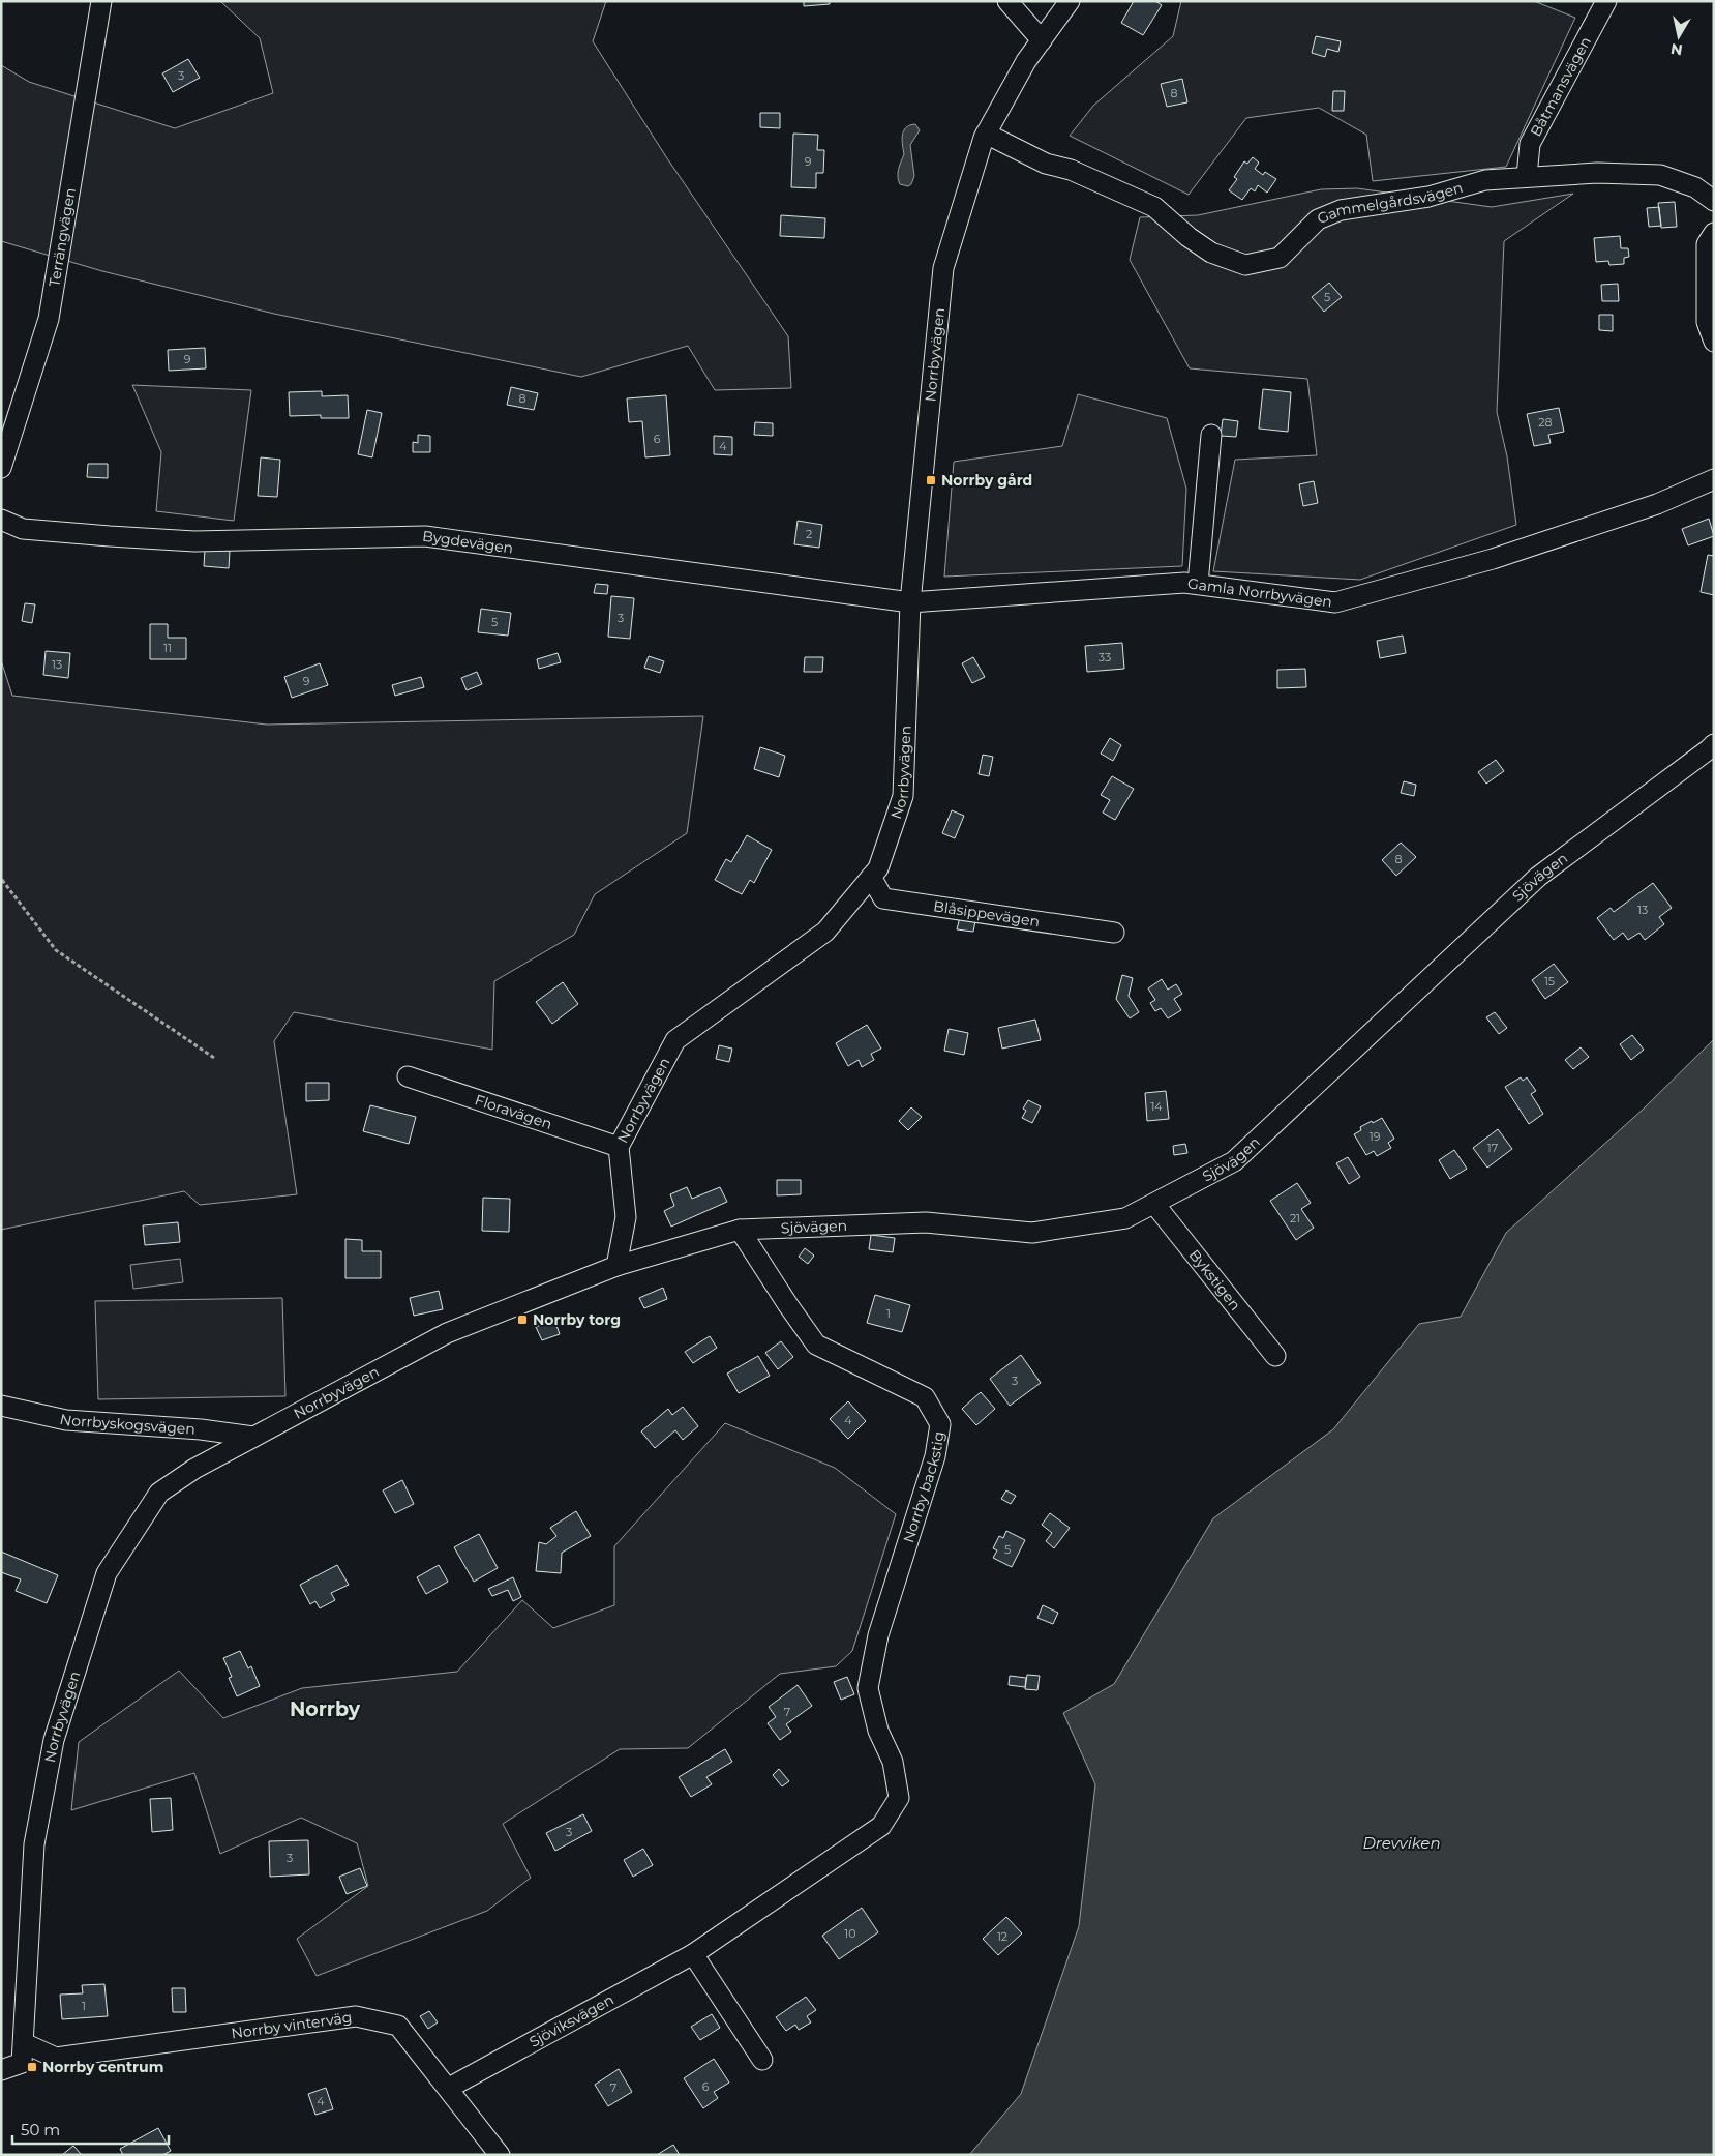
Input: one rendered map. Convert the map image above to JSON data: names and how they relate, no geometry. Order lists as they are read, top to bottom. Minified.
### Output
{"streets":{"street":["Båtmansvägen","Gammelgårdsvägen","Terrängvägen","Norrbyvägen","Bygdevägen","Gamla Norrbyvägen","Sjövägen","Blåsippevägen","Floravägen","Bykstigen","Norrbyskogsvägen","Norrby backstig","Sjöviksvägen","Norrby vinterväg"]},"crossings":[["Båtmansvägen","Gammelgårdsvägen"],["Gammelgårdsvägen","Norrbyvägen"],["Norrbyvägen","Bygdevägen"],["Norrbyvägen","Gamla Norrbyvägen"],["Norrbyvägen","Sjövägen"],["Norrbyvägen","Blåsippevägen"],["Norrbyvägen","Floravägen"],["Norrbyvägen","Norrbyskogsvägen"],["Norrbyvägen","Norrby vinterväg"],["Bygdevägen","Gamla Norrbyvägen"],["Sjövägen","Bykstigen"],["Sjövägen","Norrby backstig"],["Norrby backstig","Sjöviksvägen"],["Sjöviksvägen","Norrby vinterväg"]],"districts":["Norrby"],"water":["Drevviken"],"places":{"transit":["Norrby gård","Norrby torg","Norrby centrum"]},"house_numbers":["3","8","9","5","9","8","28","6","4","2","3","5","11","33","13","9","8","13","15","14","19","17","21","1","3","4","5","7","3","3","10","12","1","6","7","4"],"scale_bar":"50 m","north":"bottom"}
